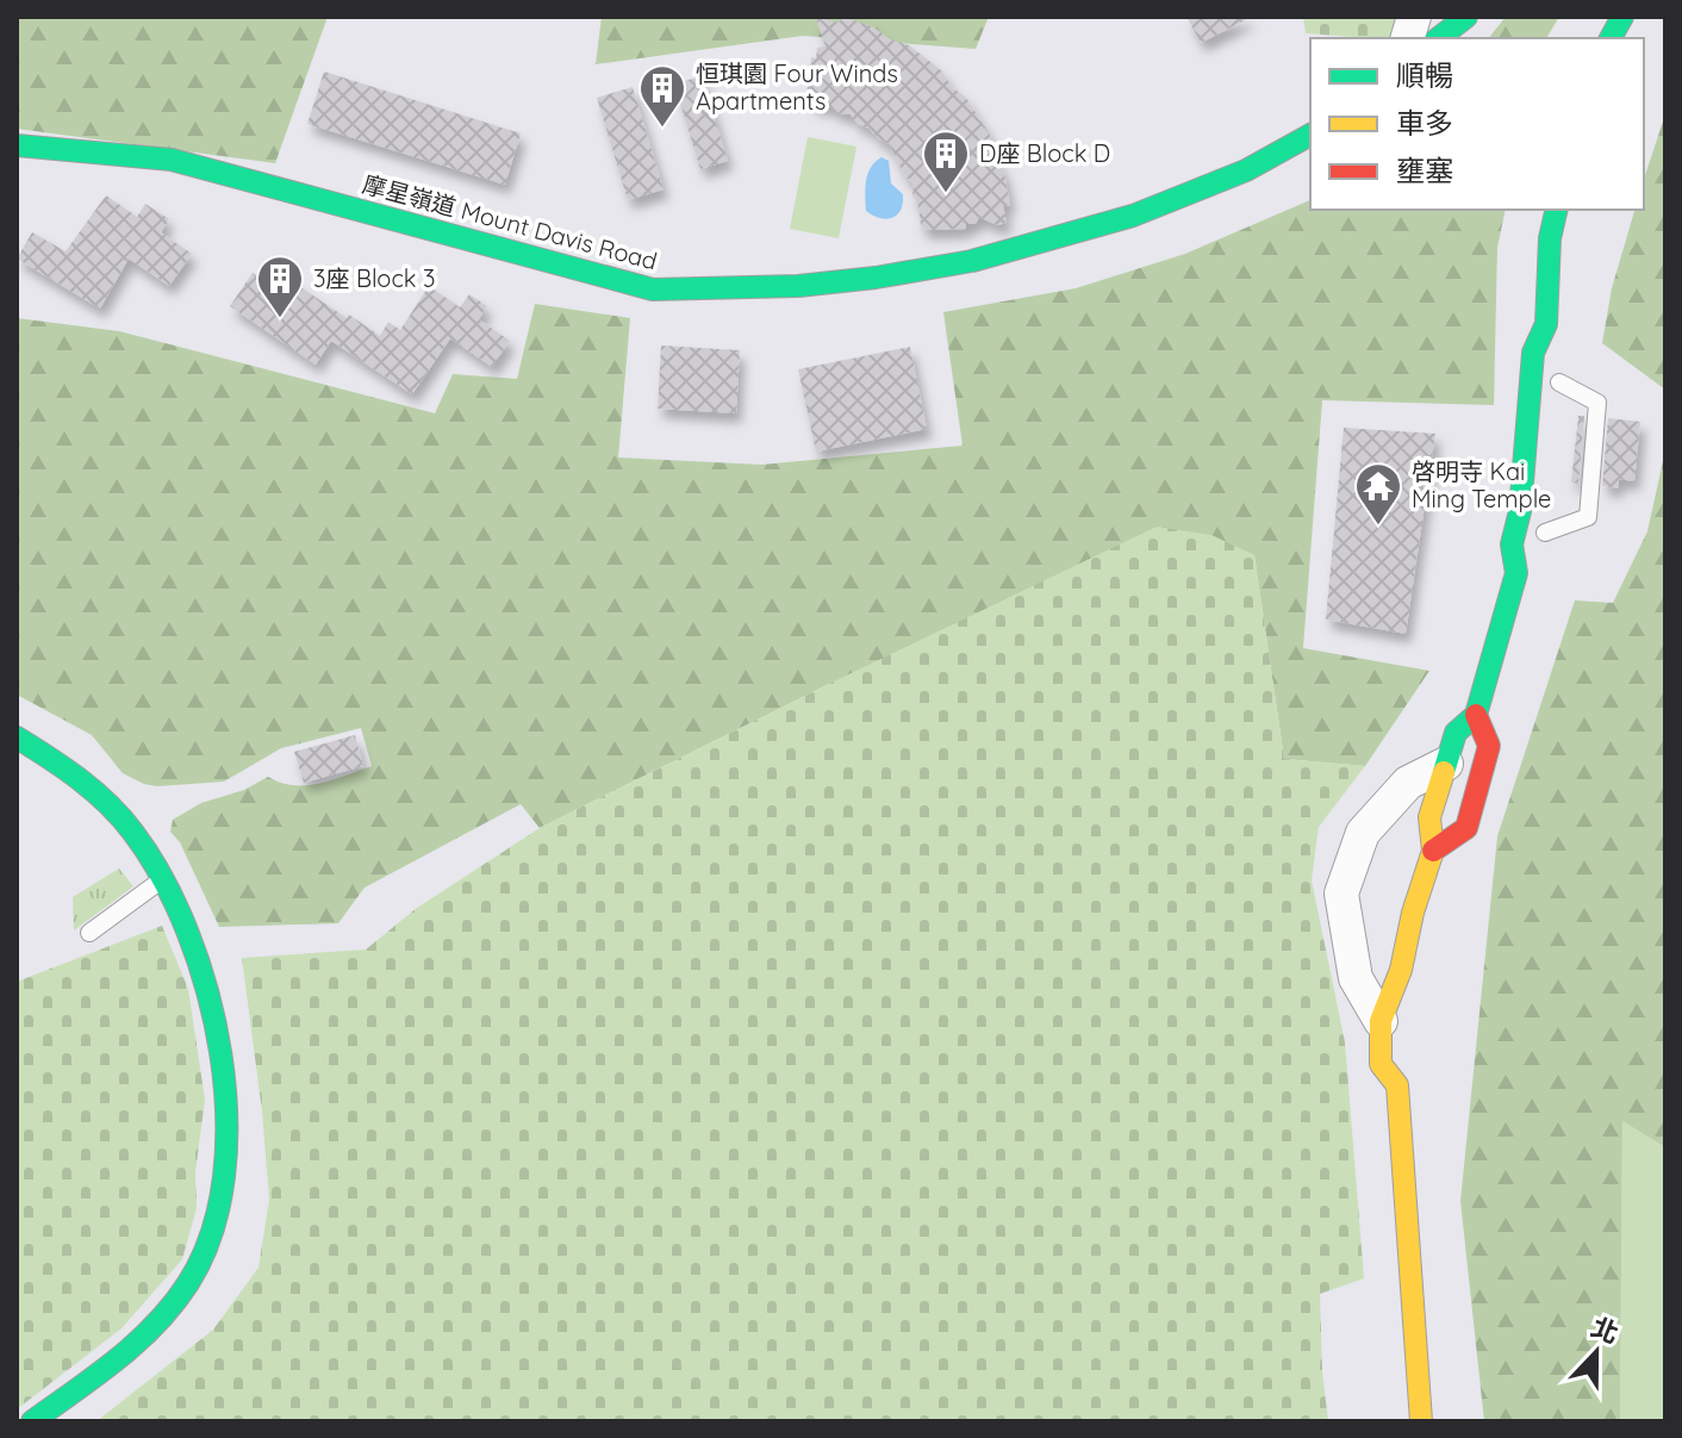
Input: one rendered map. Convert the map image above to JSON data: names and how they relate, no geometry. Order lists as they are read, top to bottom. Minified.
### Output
{"streets":{"main road":["摩星嶺道 Mount Davis Road"]},"places":{"building":["恒琪園 Four Winds Apartments","D座 Block D","3座 Block 3"],"temple":["啓明寺 Kai Ming Temple"]},"legend":["順暢","車多","壅塞"],"north":"top"}
